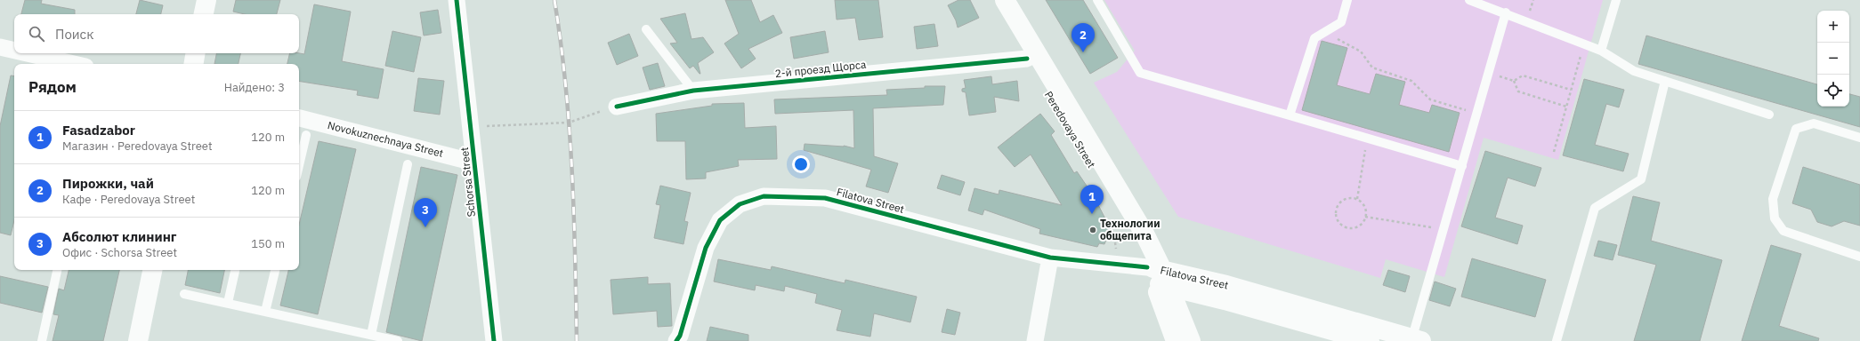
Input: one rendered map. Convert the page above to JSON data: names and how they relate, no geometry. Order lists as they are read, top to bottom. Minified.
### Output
{"streets":{"main road":["Peredovaya Street","Filatova Street"],"street":["2-й проезд Щорса","Novokuznechnaya Street","Schorsa Street"]},"crossings":[["2-й проезд Щорса","Peredovaya Street"],["Peredovaya Street","Filatova Street"],["Novokuznechnaya Street","Schorsa Street"]],"places":["Технологии общепита"],"page":{"map_buttons":["+","−"],"search":"Поиск","pins":["2","1","3"],"heading":["Рядом","Найдено: 3"],"list":[{"mark":"1","name":"Fasadzabor","note":"Магазин · Peredovaya Street","value":"120 m"},{"mark":"2","name":"Пирожки, чай","note":"Кафе · Peredovaya Street","value":"120 m"},{"mark":"3","name":"Абсолют клининг","note":"Офис · Schorsa Street","value":"150 m"}]}}
